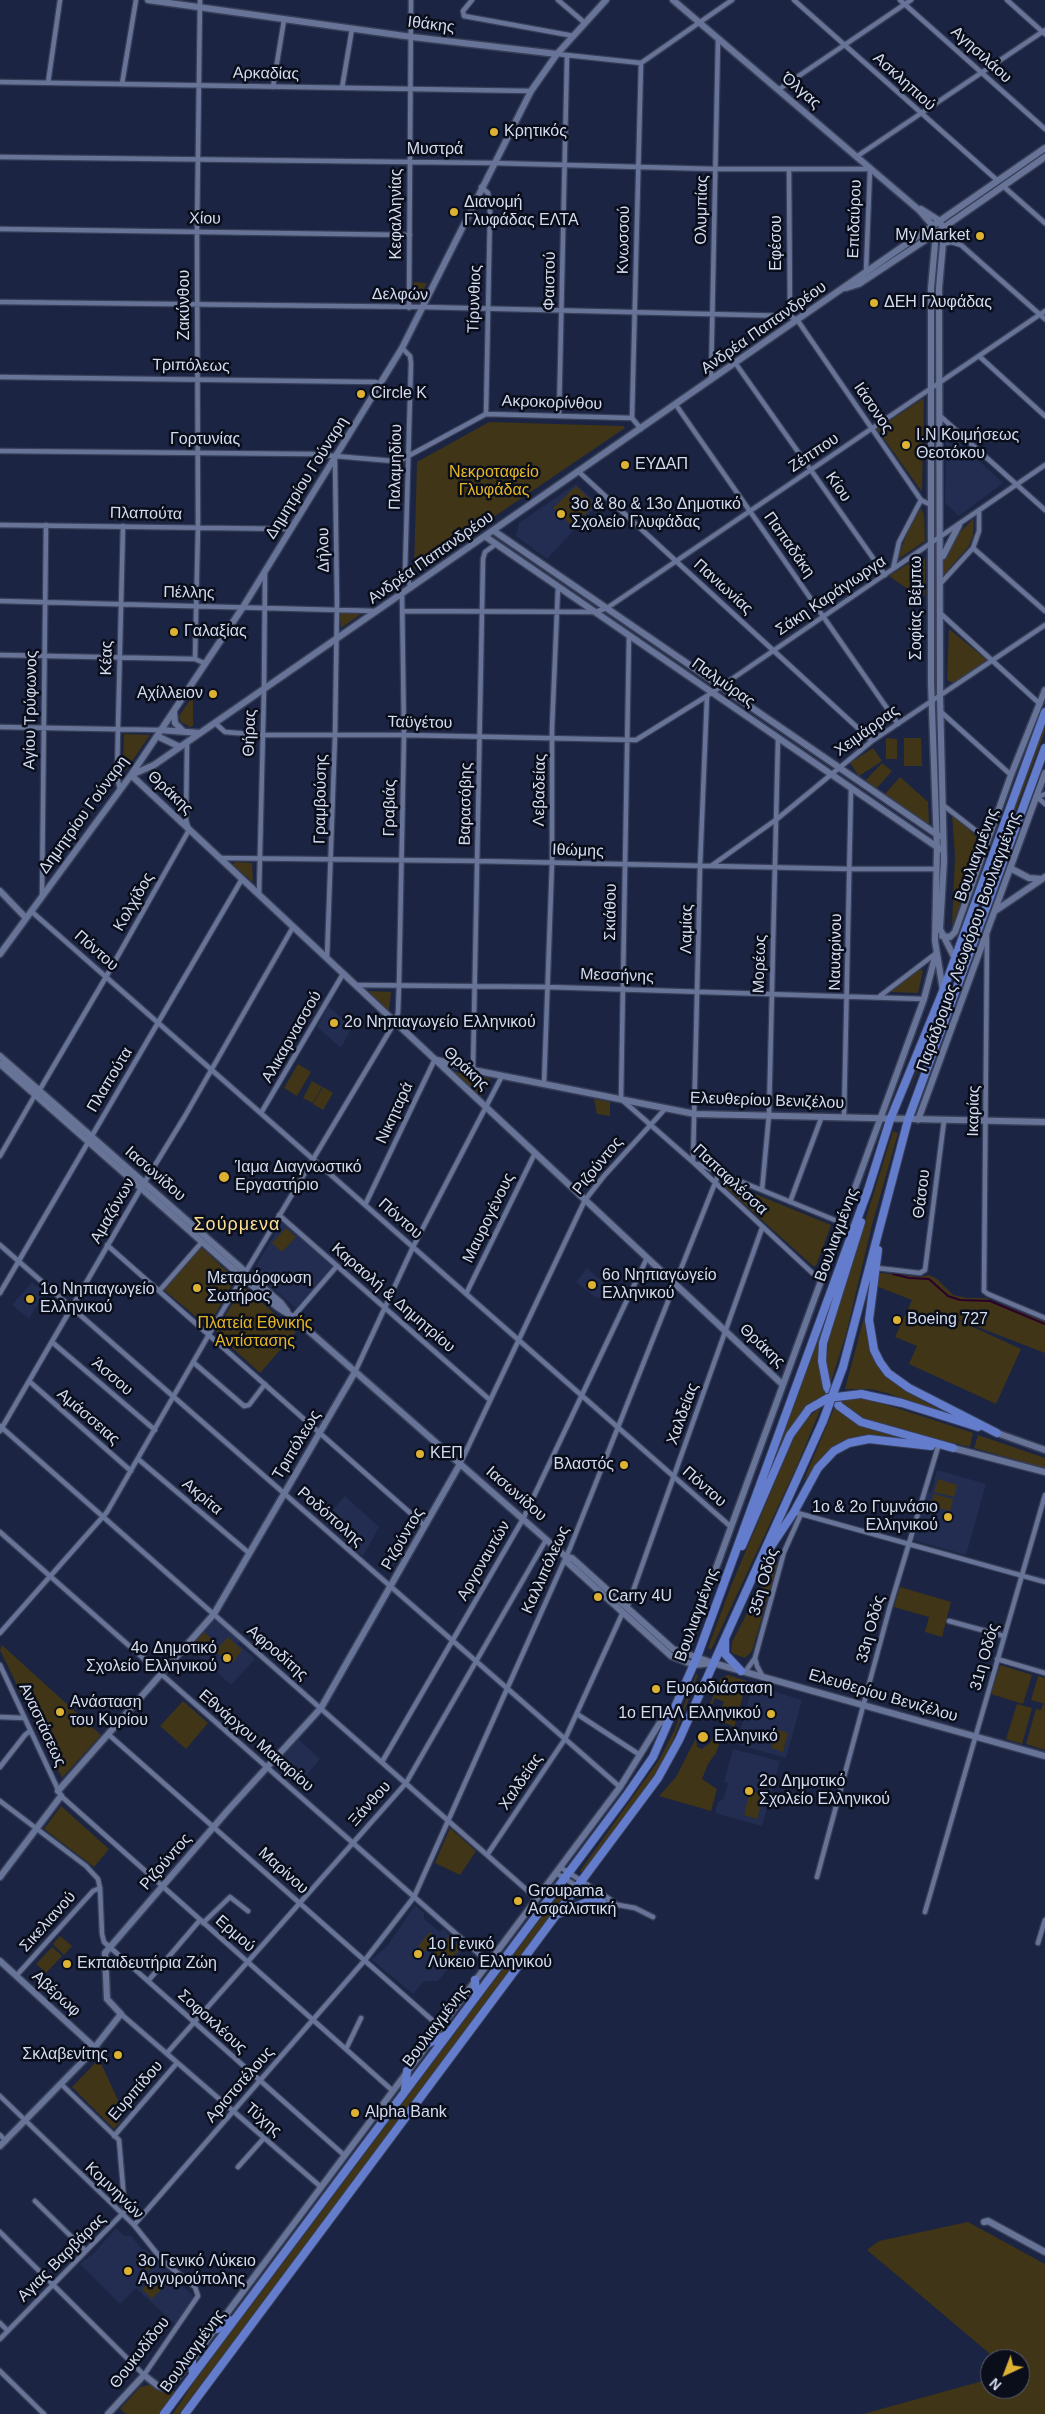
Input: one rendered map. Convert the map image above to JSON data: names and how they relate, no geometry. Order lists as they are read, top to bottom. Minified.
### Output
{"streets":{"main road":["Βουλιαγμένης"],"street":["Ιθάκης","Αγησιλάου","Αρκαδίας","Ασκληπιού","Όλγας","Μυστρά","Ολυμπίας","Κεφαλληνίας","Χίου","Επιδαύρου","Κνωσσού","Εφέσου","Φαιστού","Δελφών","Τίρυνθιος","Ζακύνθου","Ανδρέα Παπανδρέου","Τριπόλεως","Ακροκορίνθου","Ιάσονος","Γορτυνίας","Ζέππου","Παλαμηδίου","Δημητρίου Γούναρη","Κίου","Πλαπούτα","Παπαδάκη","Δήλου","Πανιωνίας","Πέλλης","Σάκη Καράγιωργα","Σοφίας Βέμπω","Κέας","Παλμύρας","Αγίου Τρύφωνος","Ταϋγέτου","Χειμάρρας","Θήρας","Λεβαδείας","Θράκης","Γραμβούσης","Βαρασόβης","Γραβιάς","Ιθώμης","Κολχίδος","Σκιάθου","Λαμίας","Παράδρομος Λεωφόρου Βουλιαγμένης","Πόντου","Ναυαρίνου","Μορέως","Μεσσήνης","Αλικαρνασσού","Ελευθερίου Βενιζέλου","Ικαρίας","Νικηταρά","Ριζούντος","Ιασωνίδου","Παπαφλέσσα","Θάσου","Αμαζόνων","Μαυρογένους","Καραολή & Δημητρίου","Άσσου","Χαλδείας","Αμάσσειας","Ακρίτα","Ροδόπολης","Αργοναυτών","Καλλιπόλεως","35η Οδός","33η Οδός","Αφροδίτης","31η Οδός","Αναστάσεως","Εθνάρχου Μακαρίου","Ξάνθου","Μαρίνου","Σικελιανού","Ερμού","Αβέρωφ","Σοφοκλέους","Αριστοτέλους","Ευριπίδου","Τύχης","Κομνηνών","Αγιας Βαρβάρας","Θουκυδίδου"]},"crossings":[["Ιθάκης","Κεφαλληνίας"],["Ιθάκης","Κνωσσού"],["Ιθάκης","Φαιστού"],["Ιθάκης","Ζακύνθου"],["Ιθάκης","Δημητρίου Γούναρη"],["Αρκαδίας","Κεφαλληνίας"],["Αρκαδίας","Ζακύνθου"],["Αρκαδίας","Δημητρίου Γούναρη"],["Ασκληπιού","Ανδρέα Παπανδρέου"],["Όλγας","Μυστρά"],["Όλγας","Ολυμπίας"],["Όλγας","Επιδαύρου"],["Όλγας","Ανδρέα Παπανδρέου"],["Όλγας","Σοφίας Βέμπω"],["Μυστρά","Ολυμπίας"],["Μυστρά","Κεφαλληνίας"],["Μυστρά","Επιδαύρου"],["Μυστρά","Κνωσσού"],["Μυστρά","Εφέσου"],["Μυστρά","Φαιστού"],["Μυστρά","Ζακύνθου"],["Μυστρά","Δημητρίου Γούναρη"],["Ολυμπίας","Δελφών"],["Ολυμπίας","Ανδρέα Παπανδρέου"],["Κεφαλληνίας","Χίου"],["Κεφαλληνίας","Δελφών"],["Χίου","Ζακύνθου"],["Επιδαύρου","Ανδρέα Παπανδρέου"],["Κνωσσού","Δελφών"],["Κνωσσού","Ακροκορίνθου"],["Εφέσου","Δελφών"],["Φαιστού","Δελφών"],["Φαιστού","Ακροκορίνθου"],["Δελφών","Τίρυνθιος"],["Δελφών","Ζακύνθου"],["Δελφών","Δημητρίου Γούναρη"],["Τίρυνθιος","Ακροκορίνθου"],["Τίρυνθιος","Δημητρίου Γούναρη"],["Ζακύνθου","Τριπόλεως"],["Ζακύνθου","Γορτυνίας"],["Ζακύνθου","Πλαπούτα"],["Ζακύνθου","Πέλλης"],["Ανδρέα Παπανδρέου","Ιάσονος"],["Ανδρέα Παπανδρέου","Παλαμηδίου"],["Ανδρέα Παπανδρέου","Δημητρίου Γούναρη"],["Ανδρέα Παπανδρέου","Κίου"],["Ανδρέα Παπανδρέου","Παπαδάκη"],["Ανδρέα Παπανδρέου","Δήλου"],["Ανδρέα Παπανδρέου","Πανιωνίας"],["Ανδρέα Παπανδρέου","Πέλλης"],["Ανδρέα Παπανδρέου","Σοφίας Βέμπω"],["Ανδρέα Παπανδρέου","Παλμύρας"],["Ανδρέα Παπανδρέου","Ταϋγέτου"],["Ανδρέα Παπανδρέου","Θήρας"],["Ανδρέα Παπανδρέου","Θράκης"],["Ανδρέα Παπανδρέου","Γραμβούσης"],["Ανδρέα Παπανδρέου","Γραβιάς"],["Τριπόλεως","Δημητρίου Γούναρη"],["Τριπόλεως","Θράκης"],["Τριπόλεως","Πόντου"],["Τριπόλεως","Ελευθερίου Βενιζέλου"],["Τριπόλεως","Ιασωνίδου"],["Τριπόλεως","Καραολή & Δημητρίου"],["Τριπόλεως","Ακρίτα"],["Τριπόλεως","Ροδόπολης"],["Τριπόλεως","Αφροδίτης"],["Τριπόλεως","Αναστάσεως"],["Τριπόλεως","Εθνάρχου Μακαρίου"],["Τριπόλεως","Μαρίνου"],["Τριπόλεως","Ερμού"],["Ακροκορίνθου","Γορτυνίας"],["Ακροκορίνθου","Παλαμηδίου"],["Ιάσονος","Ζέππου"],["Ιάσονος","Σοφίας Βέμπω"],["Γορτυνίας","Παλαμηδίου"],["Γορτυνίας","Δημητρίου Γούναρη"],["Γορτυνίας","Δήλου"],["Ζέππου","Κίου"],["Ζέππου","Παπαδάκη"],["Ζέππου","Πανιωνίας"],["Ζέππου","Σοφίας Βέμπω"],["Ζέππου","Παλμύρας"],["Παλαμηδίου","Δημητρίου Γούναρη"],["Δημητρίου Γούναρη","Πλαπούτα"],["Δημητρίου Γούναρη","Δήλου"],["Δημητρίου Γούναρη","Πέλλης"],["Δημητρίου Γούναρη","Κέας"],["Δημητρίου Γούναρη","Αγίου Τρύφωνος"],["Δημητρίου Γούναρη","Θήρας"],["Δημητρίου Γούναρη","Θράκης"],["Δημητρίου Γούναρη","Πόντου"],["Κίου","Σάκη Καράγιωργα"],["Πλαπούτα","Κέας"],["Πλαπούτα","Αγίου Τρύφωνος"],["Πλαπούτα","Θράκης"],["Πλαπούτα","Πόντου"],["Πλαπούτα","Ιασωνίδου"],["Πλαπούτα","Ροδόπολης"],["Παπαδάκη","Σάκη Καράγιωργα"],["Παπαδάκη","Χειμάρρας"],["Δήλου","Πέλλης"],["Δήλου","Γραμβούσης"],["Πανιωνίας","Σάκη Καράγιωργα"],["Πανιωνίας","Χειμάρρας"],["Πέλλης","Κέας"],["Πέλλης","Αγίου Τρύφωνος"],["Πέλλης","Θήρας"],["Σάκη Καράγιωργα","Σοφίας Βέμπω"],["Σάκη Καράγιωργα","Παλμύρας"],["Σάκη Καράγιωργα","Ταϋγέτου"],["Σάκη Καράγιωργα","Σκιάθου"],["Σάκη Καράγιωργα","Λαμίας"],["Σοφίας Βέμπω","Παλμύρας"],["Σοφίας Βέμπω","Χειμάρρας"],["Σοφίας Βέμπω","Ιθώμης"],["Σοφίας Βέμπω","Βουλιαγμένης"],["Σοφίας Βέμπω","Παράδρομος Λεωφόρου Βουλιαγμένης"],["Παλμύρας","Χειμάρρας"],["Παλμύρας","Λεβαδείας"],["Παλμύρας","Βαρασόβης"],["Παλμύρας","Σκιάθου"],["Παλμύρας","Λαμίας"],["Παλμύρας","Ναυαρίνου"],["Παλμύρας","Μορέως"],["Ταϋγέτου","Θήρας"],["Ταϋγέτου","Λεβαδείας"],["Ταϋγέτου","Γραμβούσης"],["Ταϋγέτου","Βαρασόβης"],["Ταϋγέτου","Γραβιάς"],["Ταϋγέτου","Σκιάθου"],["Χειμάρρας","Ιθώμης"],["Χειμάρρας","Μορέως"],["Θήρας","Θράκης"],["Θήρας","Ιθώμης"],["Λεβαδείας","Ιθώμης"],["Λεβαδείας","Μεσσήνης"],["Λεβαδείας","Ελευθερίου Βενιζέλου"],["Θράκης","Γραμβούσης"],["Θράκης","Γραβιάς"],["Θράκης","Ιθώμης"],["Θράκης","Κολχίδος"],["Θράκης","Παράδρομος Λεωφόρου Βουλιαγμένης"],["Θράκης","Μεσσήνης"],["Θράκης","Αλικαρνασσού"],["Θράκης","Ελευθερίου Βενιζέλου"],["Θράκης","Νικηταρά"],["Θράκης","Ριζούντος"],["Θράκης","Αμαζόνων"],["Θράκης","Μαυρογένους"],["Θράκης","Χαλδείας"],["Θράκης","Αργοναυτών"],["Θράκης","Καλλιπόλεως"],["Γραμβούσης","Ιθώμης"],["Βαρασόβης","Ιθώμης"],["Βαρασόβης","Μεσσήνης"],["Βαρασόβης","Ελευθερίου Βενιζέλου"],["Γραβιάς","Ιθώμης"],["Γραβιάς","Μεσσήνης"],["Ιθώμης","Σκιάθου"],["Ιθώμης","Λαμίας"],["Ιθώμης","Ναυαρίνου"],["Ιθώμης","Μορέως"],["Βουλιαγμένης","Ελευθερίου Βενιζέλου"],["Βουλιαγμένης","Ιασωνίδου"],["Βουλιαγμένης","Εθνάρχου Μακαρίου"],["Κολχίδος","Πόντου"],["Κολχίδος","Ιασωνίδου"],["Σκιάθου","Μεσσήνης"],["Σκιάθου","Ελευθερίου Βενιζέλου"],["Σκιάθου","Παπαφλέσσα"],["Λαμίας","Μεσσήνης"],["Λαμίας","Ελευθερίου Βενιζέλου"],["Λαμίας","Παπαφλέσσα"],["Παράδρομος Λεωφόρου Βουλιαγμένης","Πόντου"],["Παράδρομος Λεωφόρου Βουλιαγμένης","Μεσσήνης"],["Παράδρομος Λεωφόρου Βουλιαγμένης","Ελευθερίου Βενιζέλου"],["Παράδρομος Λεωφόρου Βουλιαγμένης","Ικαρίας"],["Παράδρομος Λεωφόρου Βουλιαγμένης","Ιασωνίδου"],["Παράδρομος Λεωφόρου Βουλιαγμένης","Παπαφλέσσα"],["Πόντου","Αλικαρνασσού"],["Πόντου","Νικηταρά"],["Πόντου","Ριζούντος"],["Πόντου","Αμαζόνων"],["Πόντου","Μαυρογένους"],["Πόντου","Χαλδείας"],["Πόντου","Αργοναυτών"],["Πόντου","Καλλιπόλεως"],["Ναυαρίνου","Μεσσήνης"],["Ναυαρίνου","Ελευθερίου Βενιζέλου"],["Μορέως","Μεσσήνης"],["Μορέως","Ελευθερίου Βενιζέλου"],["Ελευθερίου Βενιζέλου","Ικαρίας"],["Ελευθερίου Βενιζέλου","Νικηταρά"],["Ελευθερίου Βενιζέλου","Ριζούντος"],["Ελευθερίου Βενιζέλου","Ιασωνίδου"],["Ελευθερίου Βενιζέλου","Παπαφλέσσα"],["Ελευθερίου Βενιζέλου","Θάσου"],["Ελευθερίου Βενιζέλου","35η Οδός"],["Ελευθερίου Βενιζέλου","33η Οδός"],["Ελευθερίου Βενιζέλου","31η Οδός"],["Ριζούντος","Ιασωνίδου"],["Ριζούντος","Παπαφλέσσα"],["Ριζούντος","Καραολή & Δημητρίου"],["Ριζούντος","Ροδόπολης"],["Ριζούντος","Αφροδίτης"],["Ριζούντος","Εθνάρχου Μακαρίου"],["Ριζούντος","Μαρίνου"],["Ριζούντος","Ερμού"],["Ριζούντος","Σοφοκλέους"],["Ιασωνίδου","Αμαζόνων"],["Ιασωνίδου","Χαλδείας"],["Ιασωνίδου","Αργοναυτών"],["Ιασωνίδου","Καλλιπόλεως"],["Ιασωνίδου","Ξάνθου"],["Παπαφλέσσα","Χαλδείας"],["Παπαφλέσσα","Καλλιπόλεως"],["Αμαζόνων","Άσσου"],["Αμαζόνων","Αμάσσειας"],["Αμαζόνων","Ροδόπολης"],["Αμαζόνων","Αφροδίτης"],["Χαλδείας","Ροδόπολης"],["Χαλδείας","Αφροδίτης"],["Ροδόπολης","Αργοναυτών"],["Ροδόπολης","Καλλιπόλεως"],["Ροδόπολης","Ξάνθου"],["Αργοναυτών","Αφροδίτης"],["Καλλιπόλεως","Αφροδίτης"],["Καλλιπόλεως","Εθνάρχου Μακαρίου"],["Καλλιπόλεως","Μαρίνου"],["Καλλιπόλεως","Αριστοτέλους"],["Αφροδίτης","Ξάνθου"],["Αναστάσεως","Ερμού"],["Εθνάρχου Μακαρίου","Ξάνθου"],["Ξάνθου","Μαρίνου"],["Ξάνθου","Ερμού"],["Ξάνθου","Σοφοκλέους"],["Ξάνθου","Τύχης"],["Μαρίνου","Αριστοτέλους"],["Σικελιανού","Αβέρωφ"],["Ερμού","Αριστοτέλους"],["Σοφοκλέους","Αριστοτέλους"],["Αριστοτέλους","Τύχης"],["Αριστοτέλους","Κομνηνών"],["Ευριπίδου","Τύχης"],["Κομνηνών","Αγιας Βαρβάρας"],["Κομνηνών","Θουκυδίδου"]],"districts":["Σούρμενα"],"parks":["Νεκροταφείο Γλυφάδας","Πλατεία Εθνικής Αντίστασης"],"places":["Κρητικός","Διανομή Γλυφάδας ΕΛΤΑ","My Market","ΔΕΗ Γλυφάδας","Circle K","Ι.Ν Κοιμήσεως Θεοτόκου","ΕΥΔΑΠ","3ο & 8ο & 13ο Δημοτικό Σχολείο Γλυφάδας","Γαλαξίας","Αχίλλειον","2ο Νηπιαγωγείο Ελληνικού","Ίαμα Διαγνωστικό Εργαστήριο","6ο Νηπιαγωγείο Ελληνικού","Μεταμόρφωση Σωτήρος","1ο Νηπιαγωγείο Ελληνικού","Boeing 727","ΚΕΠ","Βλαστός","1ο & 2ο Γυμνάσιο Ελληνικού","Carry 4U","4ο Δημοτικό Σχολείο Ελληνικού","Ευρωδιάσταση","Ανάσταση του Κυρίου","1ο ΕΠΑΛ Ελληνικού","Ελληνικό","2ο Δημοτικό Σχολείο Ελληνικού","Groupama Ασφαλιστική","1ο Γενικό Λύκειο Ελληνικού","Εκπαιδευτήρια Ζώη","Σκλαβενίτης","Alpha Bank","3ο Γενικό Λύκειο Αργυρούπολης"],"north":"bottom left"}
